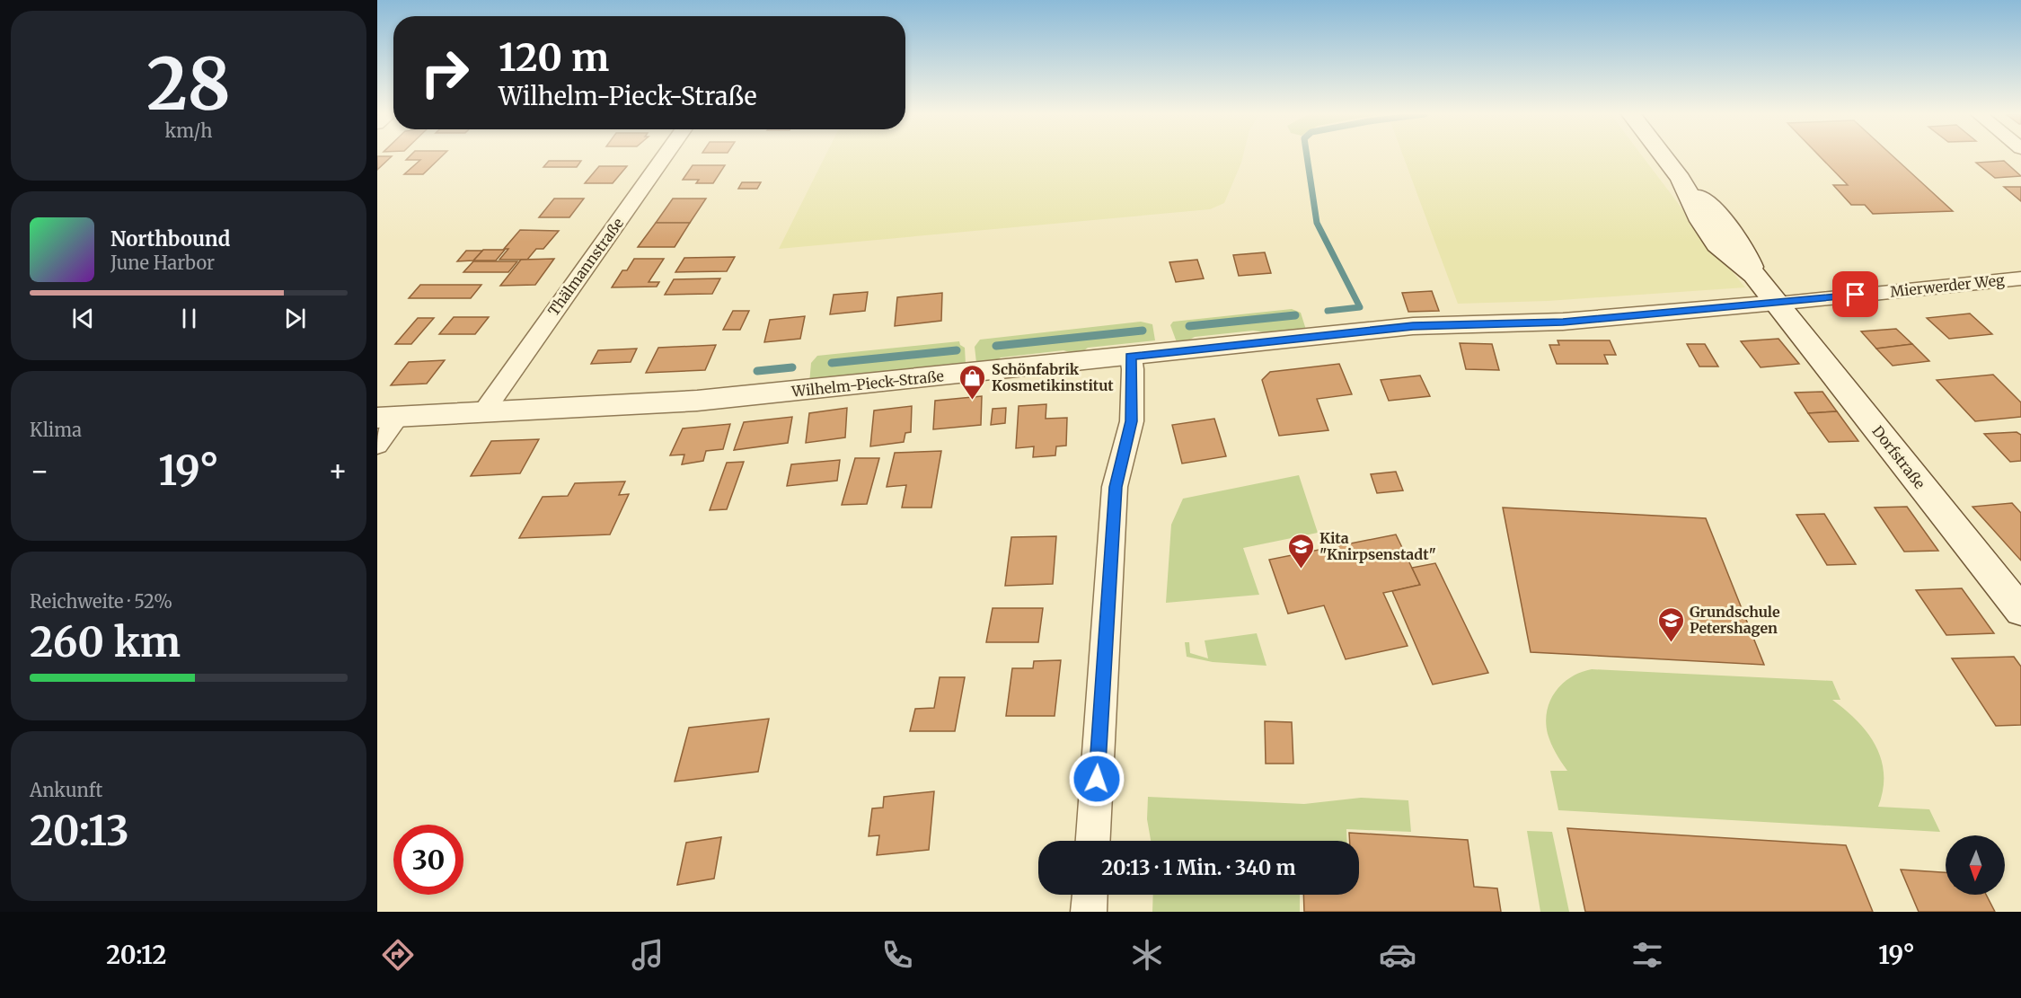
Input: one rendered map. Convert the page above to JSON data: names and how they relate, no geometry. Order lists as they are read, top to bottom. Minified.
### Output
{"streets":{"street":["Thälmannstraße","Mierwerder Weg","Wilhelm-Pieck-Straße","Dorfstraße"]},"crossings":[["Thälmannstraße","Wilhelm-Pieck-Straße"],["Mierwerder Weg","Wilhelm-Pieck-Straße"],["Mierwerder Weg","Dorfstraße"],["Wilhelm-Pieck-Straße","Dorfstraße"]],"places":{"shop":["Schönfabrik Kosmetikinstitut"],"school or university":["Kita \"Knirpsenstadt\"","Grundschule Petershagen"]},"north":"bottom","page":{"tile":[["28","km/h"],"Klima",["Reichweite · 52%","260 km"],["Ankunft","20:13"]],"turn":["120 m","Wilhelm-Pieck-Straße"],"song":["Northbound","June Harbor"],"heat":["−","19°","+"],"limit":"30","trip":"20:13 · 1 Min. · 340 m","tabs":["20:12","19°"]}}
